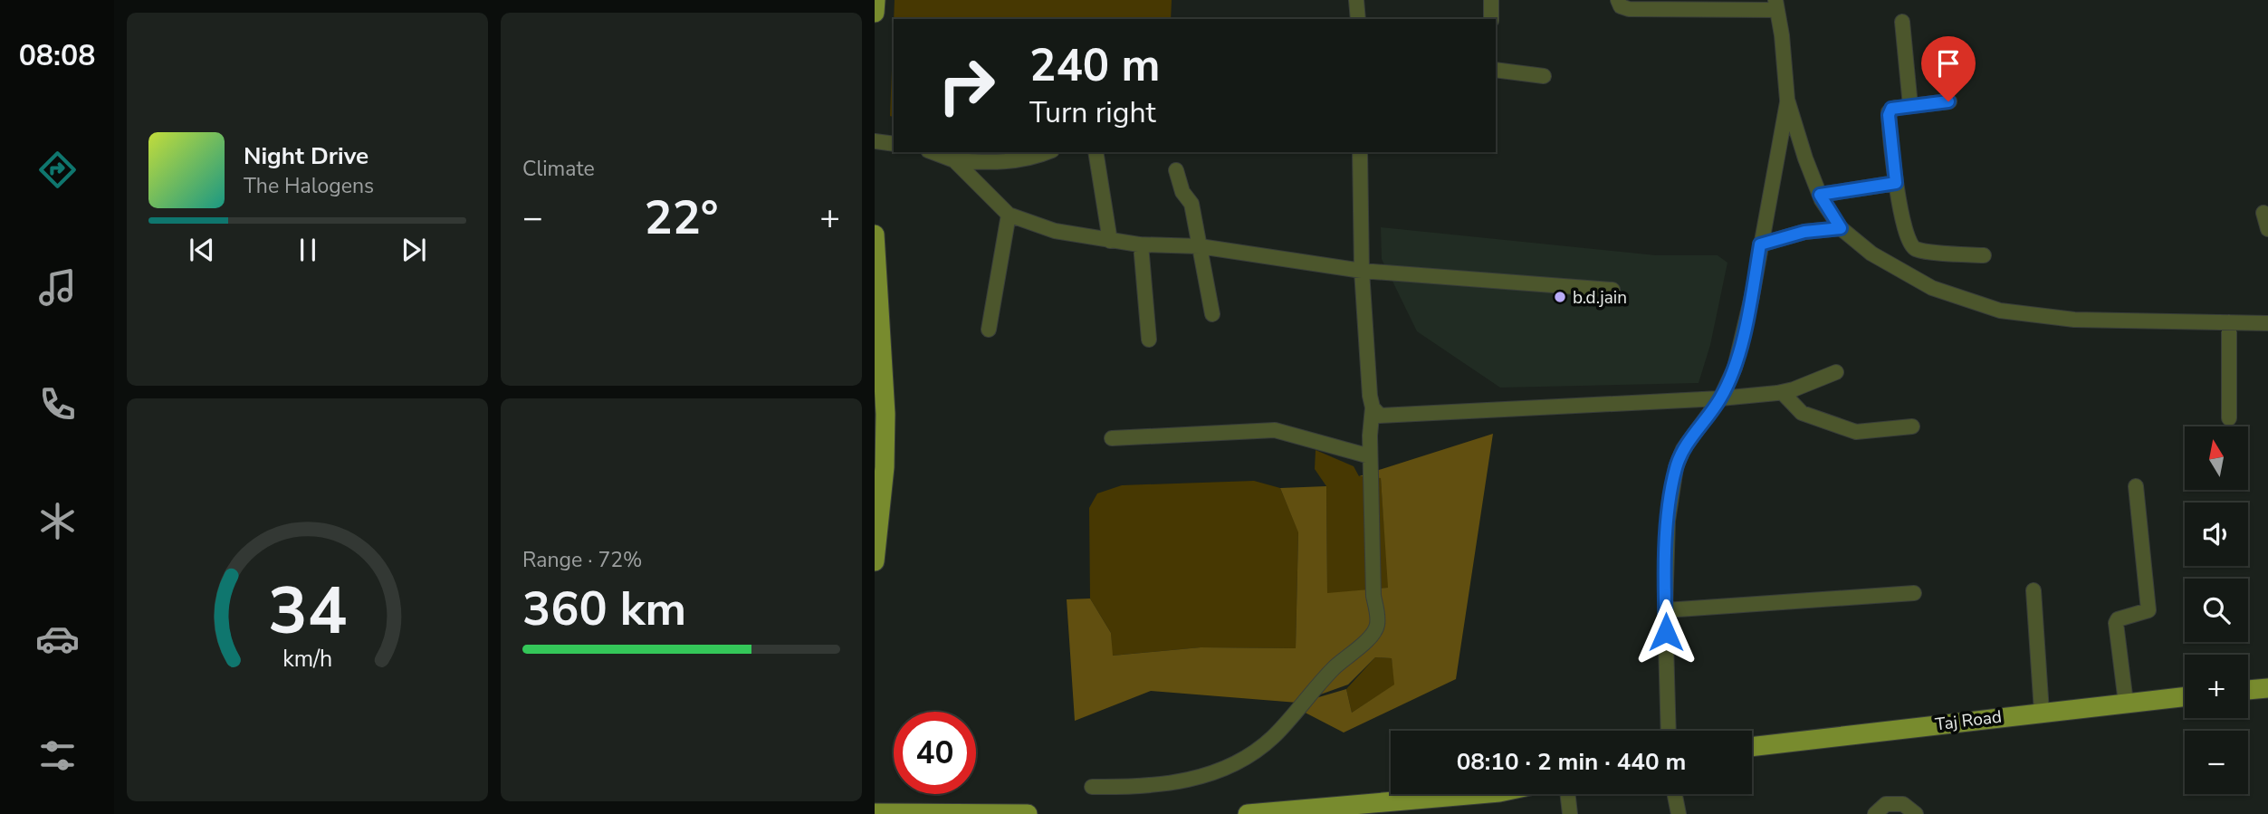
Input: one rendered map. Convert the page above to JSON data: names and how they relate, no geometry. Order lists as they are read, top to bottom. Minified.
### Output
{"streets":{"main road":["Taj Road"]},"places":["b.d.jain"],"north":"top","page":{"tabs":"08:08","tile":["Climate",["Range · 72%","360 km"]],"turn":["240 m","Turn right"],"song":["Night Drive","The Halogens"],"heat":["−","22°","+"],"map_buttons":["+","−"],"limit":"40","trip":"08:10 · 2 min · 440 m","gauge":["34","km/h"]}}
